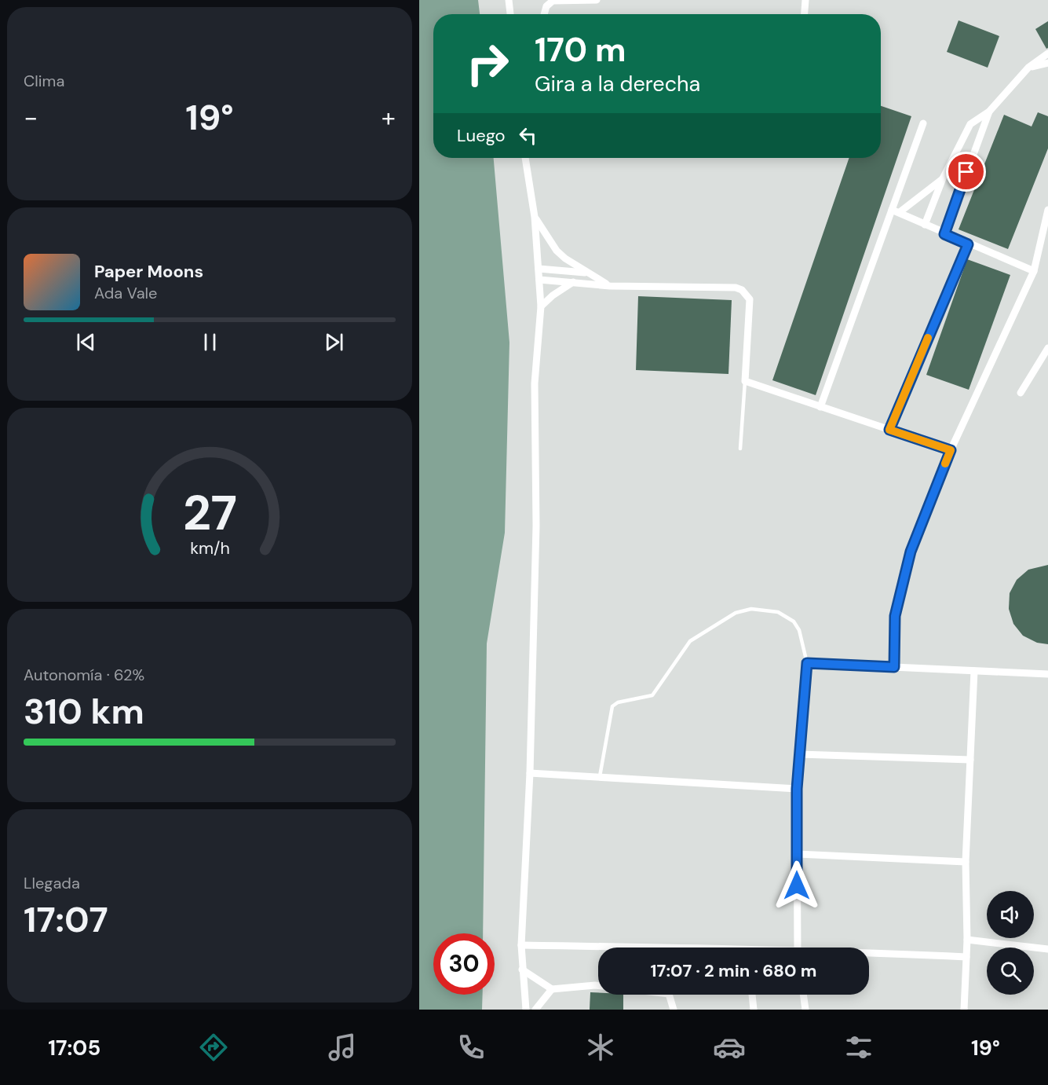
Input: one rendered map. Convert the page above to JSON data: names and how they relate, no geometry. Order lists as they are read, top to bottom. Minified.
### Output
{"page":{"tile":["Clima",["Autonomía · 62%","310 km"],["Llegada","17:07"]],"turn":["170 m","Gira a la derecha"],"heat":["−","19°","+"],"then":"Luego","song":["Paper Moons","Ada Vale"],"limit":"30","trip":"17:07 · 2 min · 680 m","tabs":["17:05","19°"],"gauge":["27","km/h"]}}
